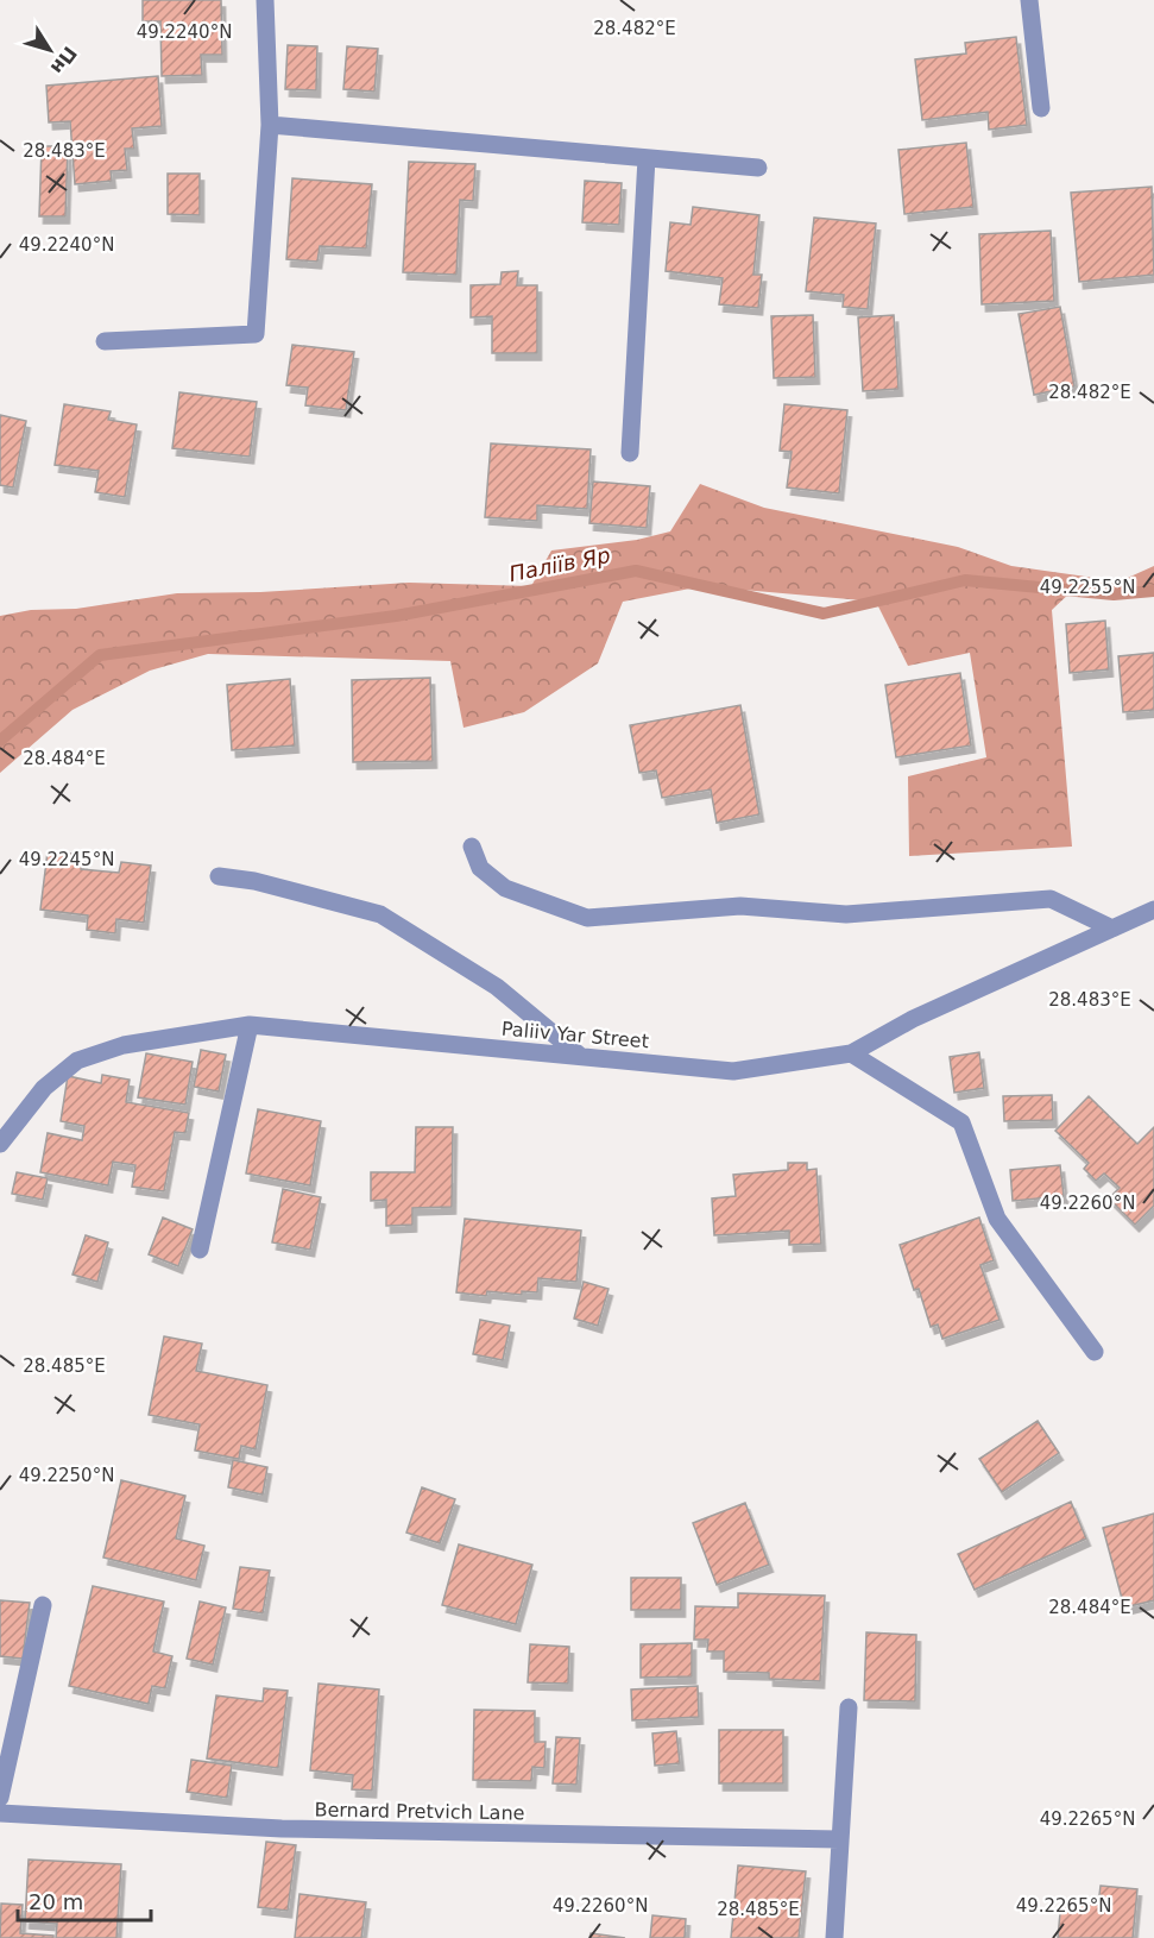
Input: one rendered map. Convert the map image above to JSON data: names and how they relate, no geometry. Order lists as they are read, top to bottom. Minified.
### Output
{"streets":{"street":["Paliiv Yar Street","Bernard Pretvich Lane"]},"water":["Паліїв Яр"],"scale_bar":"20 m","north":"bottom right","coordinates":["28.482°E","49.2240°N","28.483°E","49.2255°N","28.484°E","49.2245°N","49.2260°N","28.485°E","49.2250°N","49.2265°N"]}
